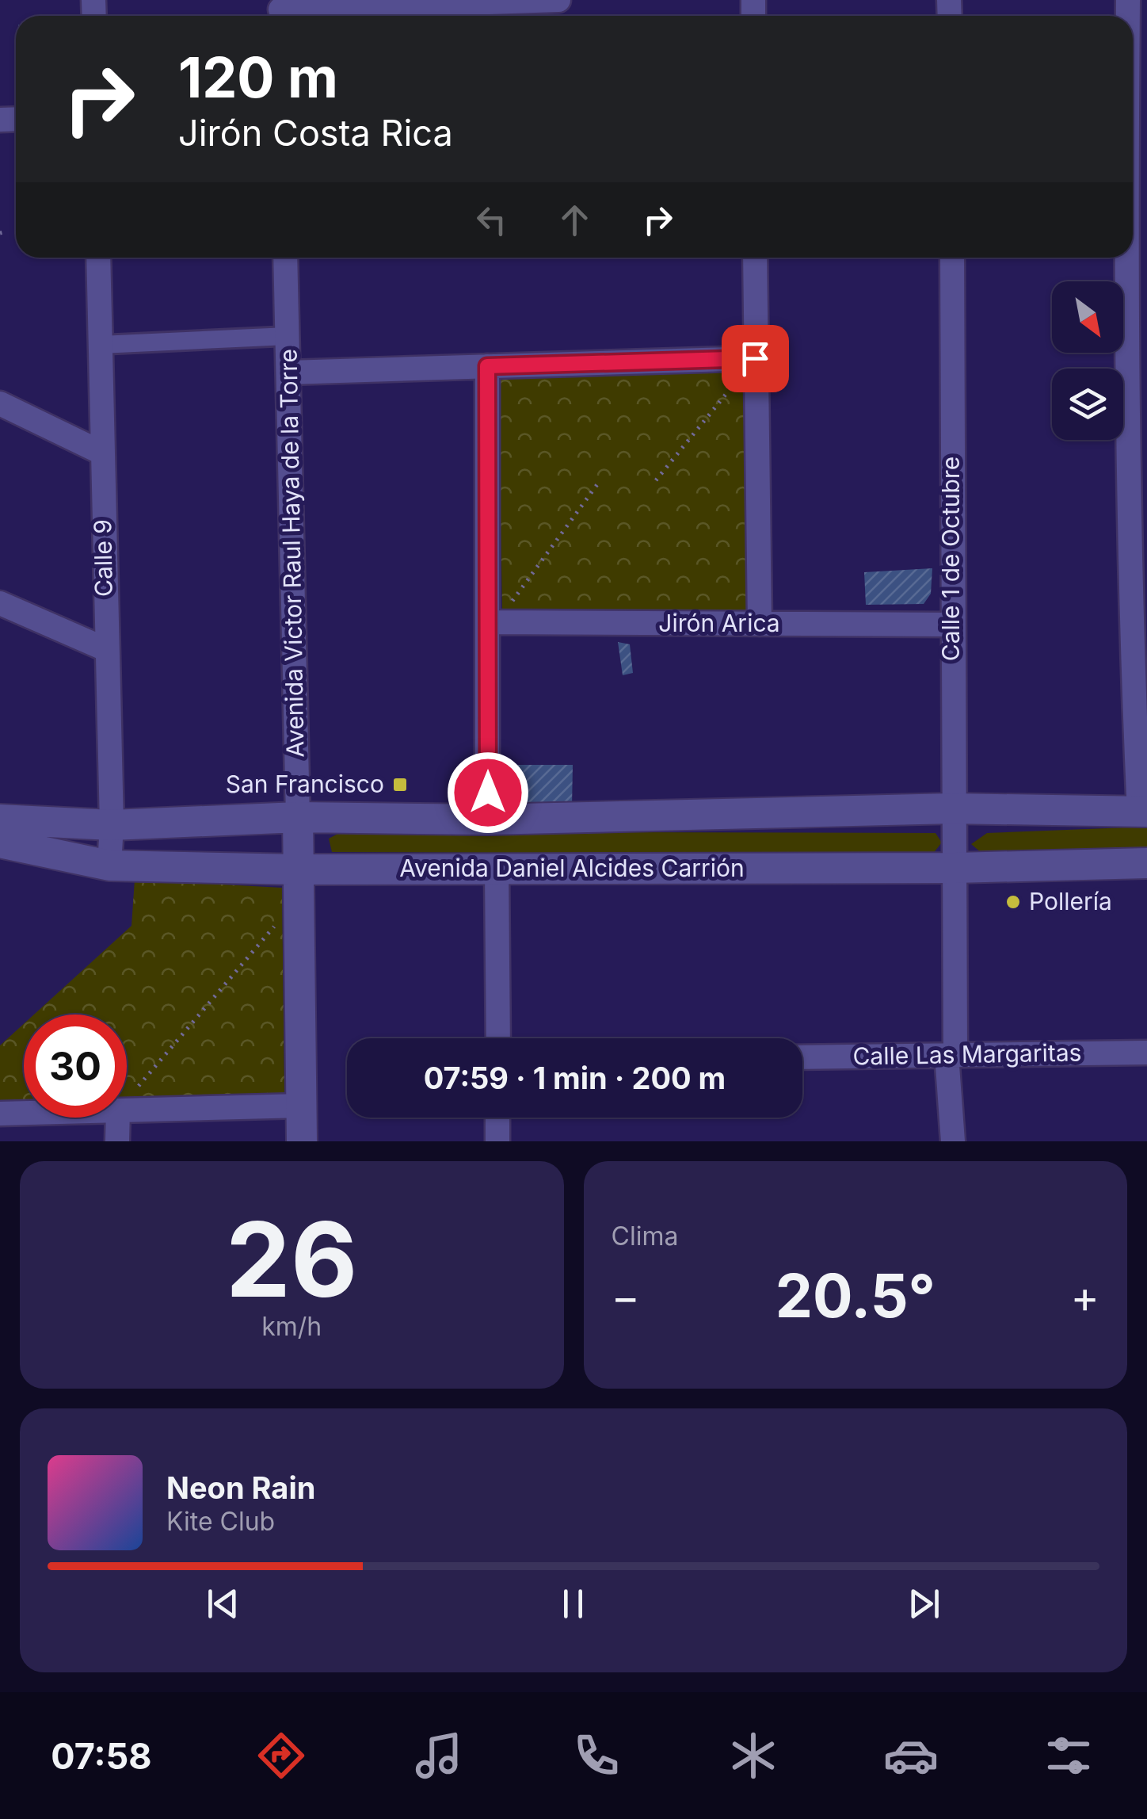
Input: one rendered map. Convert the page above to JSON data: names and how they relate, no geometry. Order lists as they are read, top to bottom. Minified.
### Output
{"streets":{"street":["Avenida Victor Raul Haya de la Torre","Calle 9","Calle 1 de Octubre","Jirón Arica","Avenida Daniel Alcides Carrión","Calle Las Margaritas"]},"crossings":[["Avenida Victor Raul Haya de la Torre","Avenida Daniel Alcides Carrión"],["Calle 9","Avenida Daniel Alcides Carrión"],["Calle 1 de Octubre","Jirón Arica"],["Calle 1 de Octubre","Avenida Daniel Alcides Carrión"],["Calle 1 de Octubre","Calle Las Margaritas"]],"places":{"transit":["San Francisco"],"other":["Pollería"]},"north":"bottom right","page":{"turn":["120 m","Jirón Costa Rica"],"limit":"30","trip":"07:59 · 1 min · 200 m","tile":[["26","km/h"],"Clima"],"heat":["−","20.5°","+"],"song":["Neon Rain","Kite Club"],"tabs":"07:58"}}
